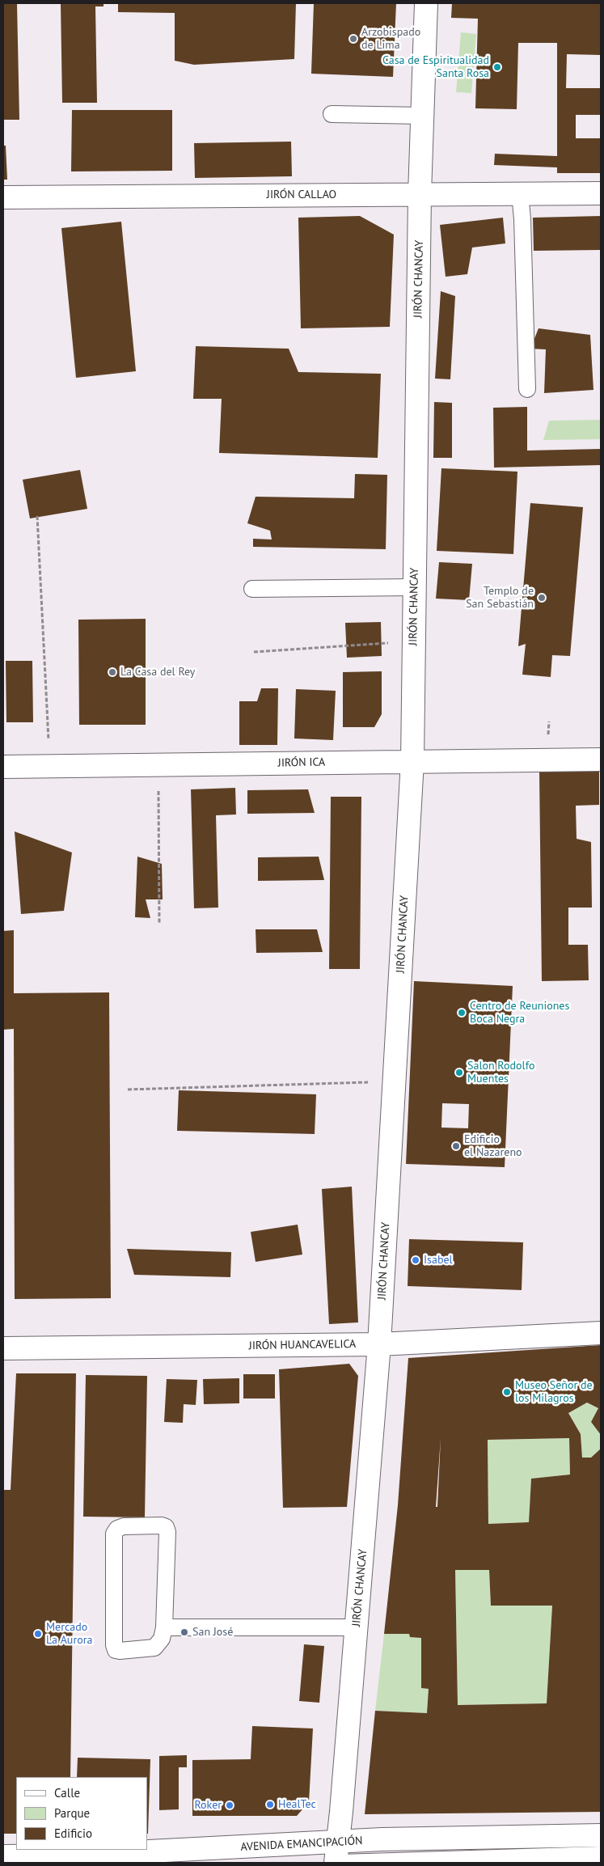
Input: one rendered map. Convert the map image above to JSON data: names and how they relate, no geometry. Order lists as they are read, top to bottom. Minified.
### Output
{"streets":{"street":["JIRÓN CALLAO","JIRÓN CHANCAY","JIRÓN ICA","JIRÓN HUANCAVELICA","AVENIDA EMANCIPACIÓN"]},"crossings":[["JIRÓN CALLAO","JIRÓN CHANCAY"],["JIRÓN CHANCAY","JIRÓN ICA"],["JIRÓN CHANCAY","JIRÓN HUANCAVELICA"],["JIRÓN CHANCAY","AVENIDA EMANCIPACIÓN"]],"places":["Arzobispado de Lima","Casa de Espiritualidad Santa Rosa","Templo de San Sebastián","La Casa del Rey","Centro de Reuniones Boca Negra","Salon Rodolfo Muentes","Edificio el Nazareno","Isabel","Museo Señor de los Milagros","San José","Mercado La Aurora","HealTec","Roker"],"legend":["Calle","Parque","Edificio"]}
